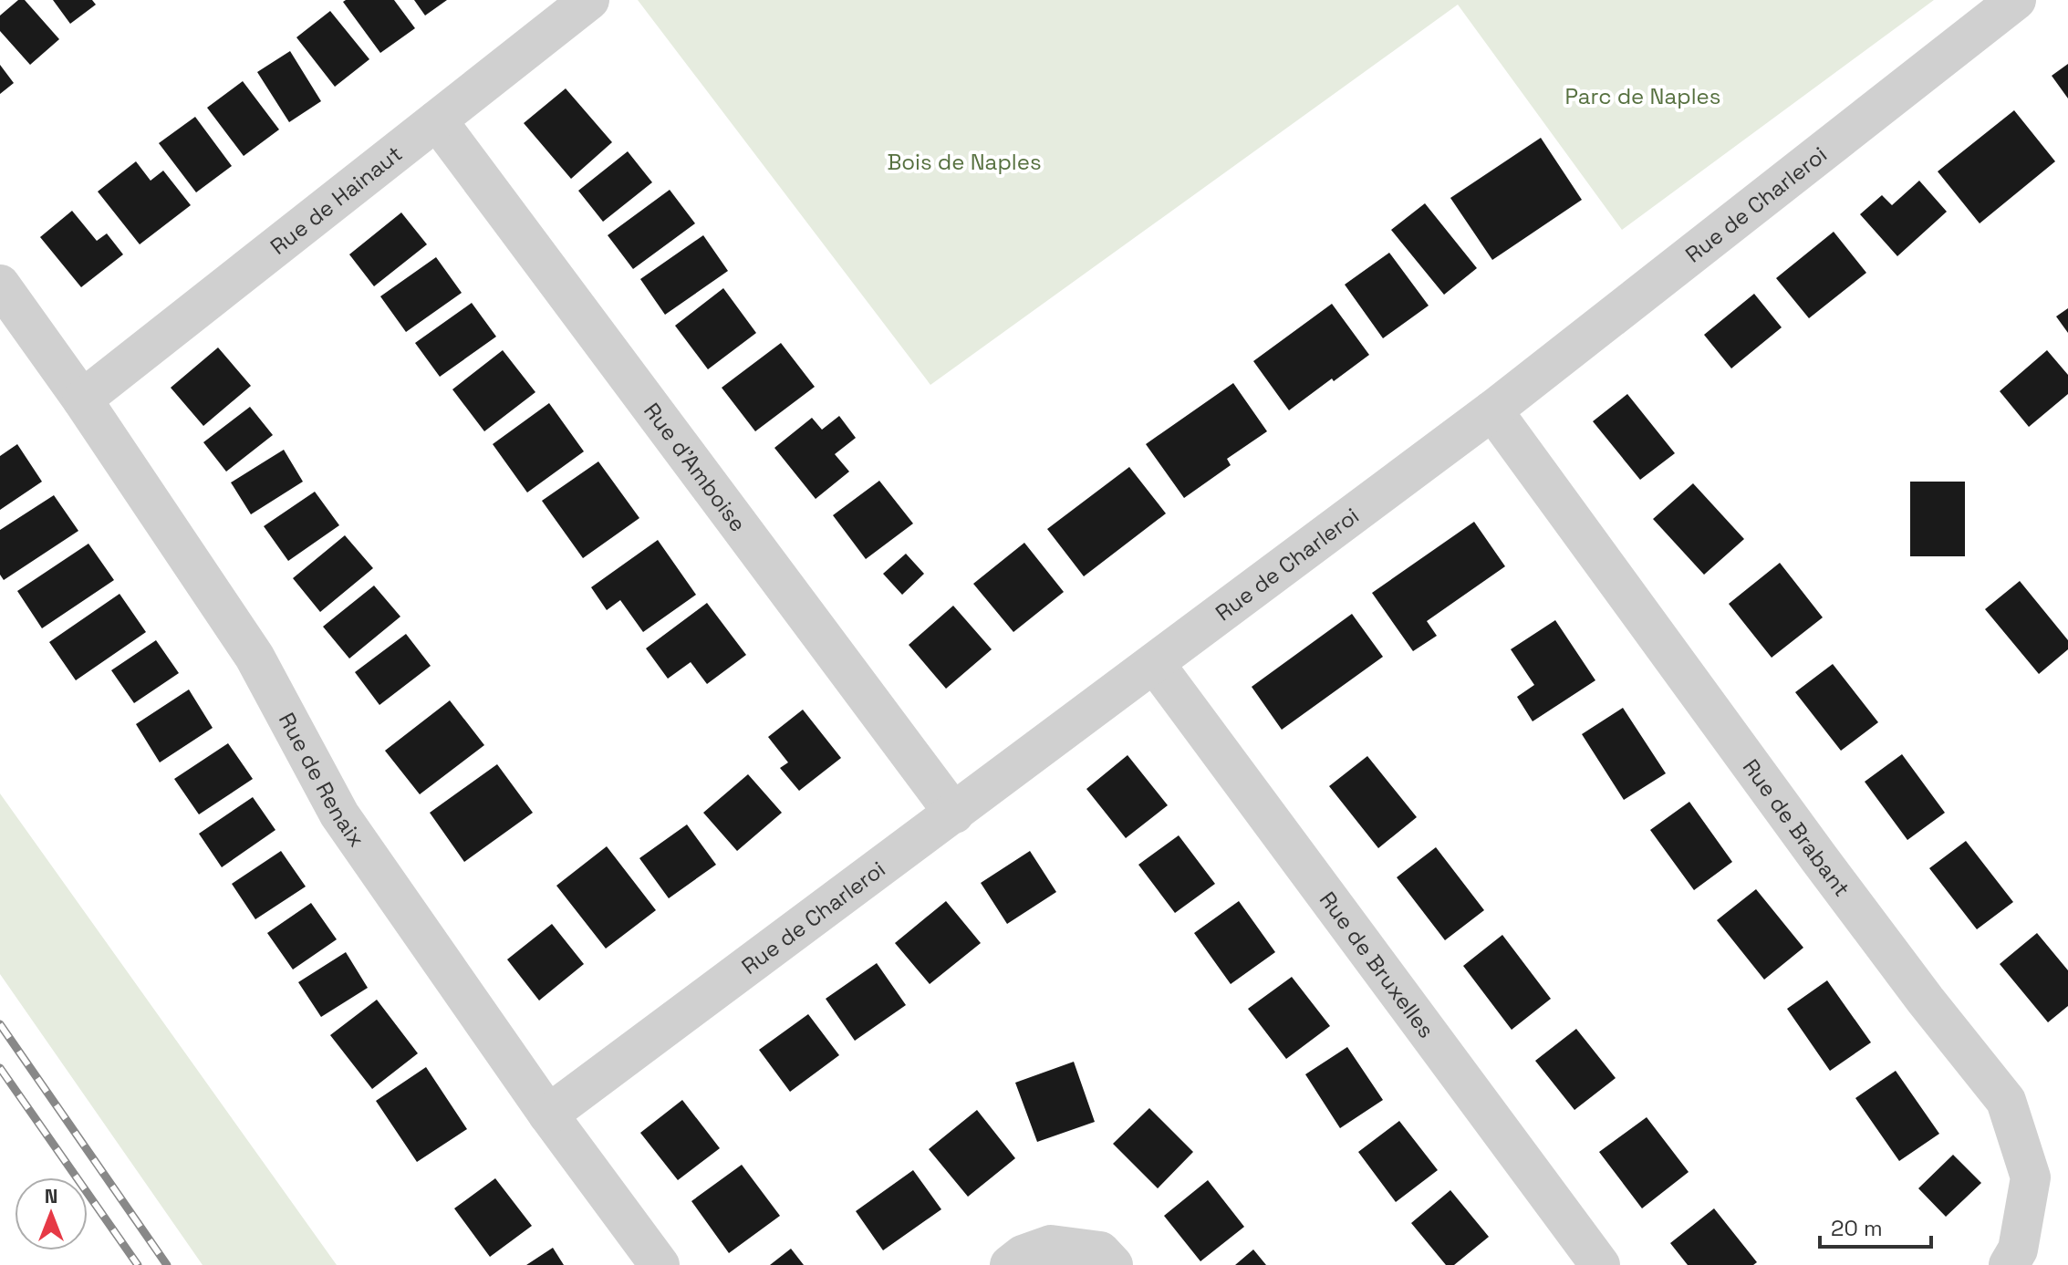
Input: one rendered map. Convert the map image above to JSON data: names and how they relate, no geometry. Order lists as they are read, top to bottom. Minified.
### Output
{"streets":{"street":["Rue de Hainaut","Rue de Charleroi","Rue d'Amboise","Rue de Renaix","Rue de Brabant","Rue de Bruxelles"]},"crossings":[["Rue de Hainaut","Rue d'Amboise"],["Rue de Hainaut","Rue de Renaix"],["Rue de Charleroi","Rue d'Amboise"],["Rue de Charleroi","Rue de Renaix"],["Rue de Charleroi","Rue de Brabant"],["Rue de Charleroi","Rue de Bruxelles"]],"parks":["Parc de Naples","Bois de Naples"],"scale_bar":"20 m","north":"top"}
